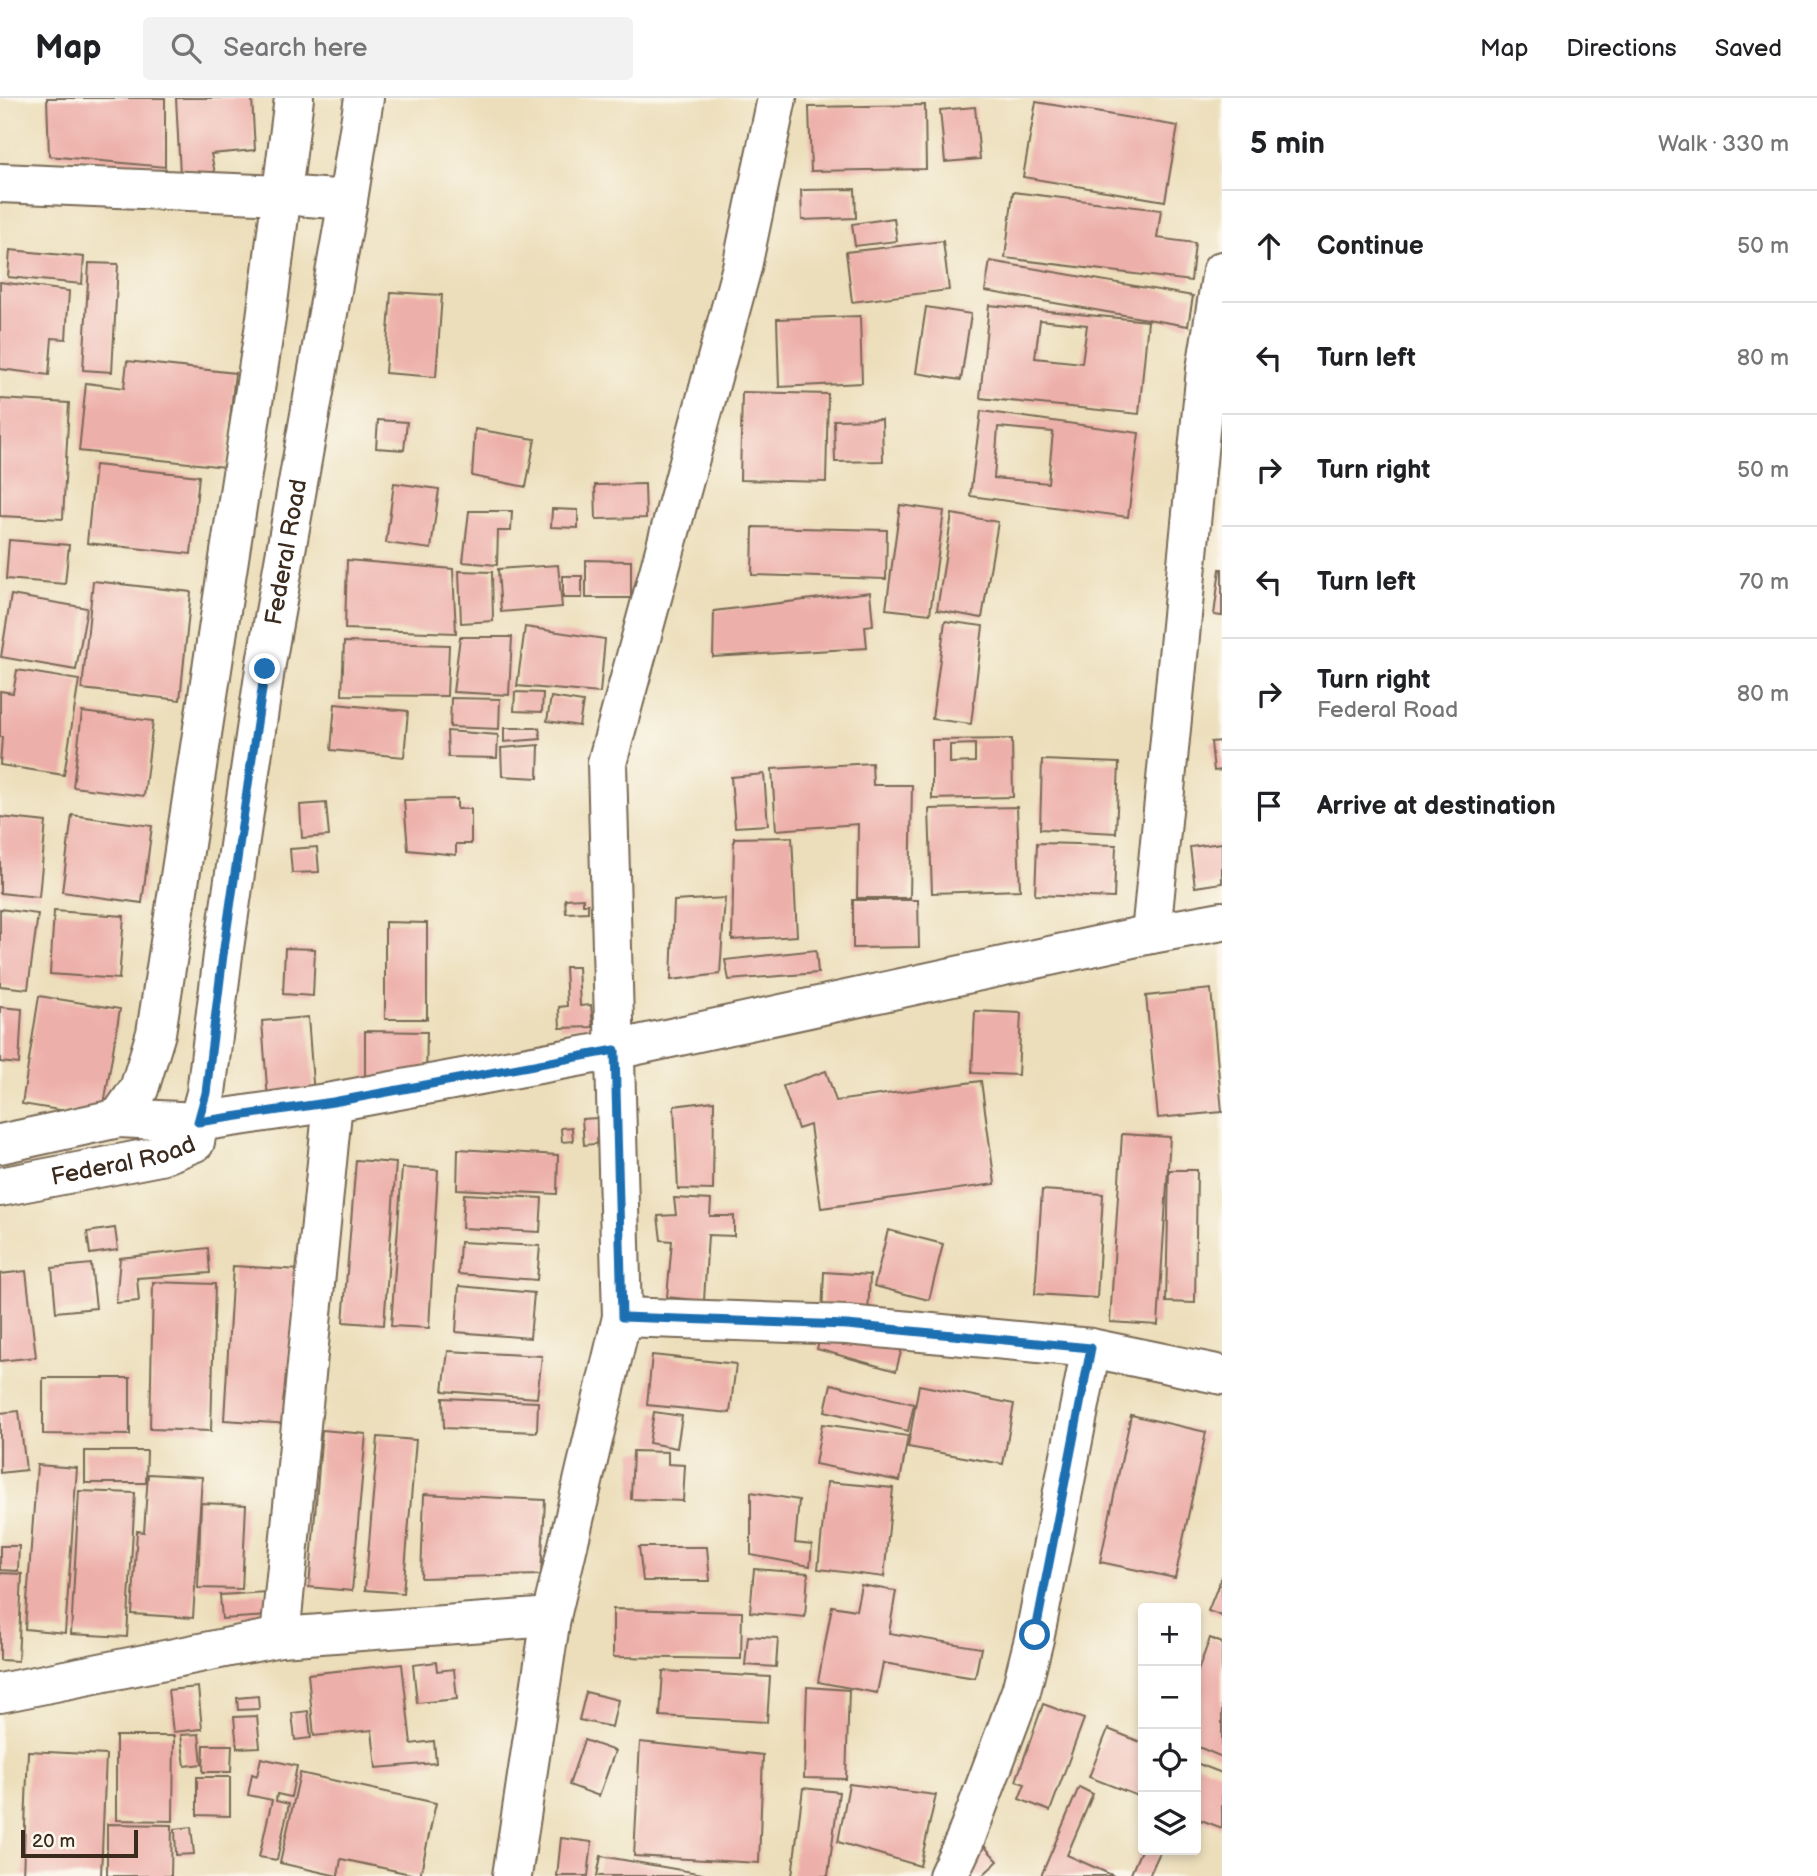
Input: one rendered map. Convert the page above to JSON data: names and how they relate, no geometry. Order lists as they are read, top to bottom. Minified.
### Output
{"streets":{"street":["Federal Road"]},"scale_bar":"20 m","page":{"header":"Map","search":"Search here","nav":["Map","Directions","Saved"],"heading":["5 min","Walk · 330 m"],"list":[["Continue","50 m"],["Turn left","80 m"],["Turn right","50 m"],["Turn left","70 m"],["Turn right","Federal Road","80 m"],"Arrive at destination"],"map_buttons":["+","−"],"scale":"20 m"}}
